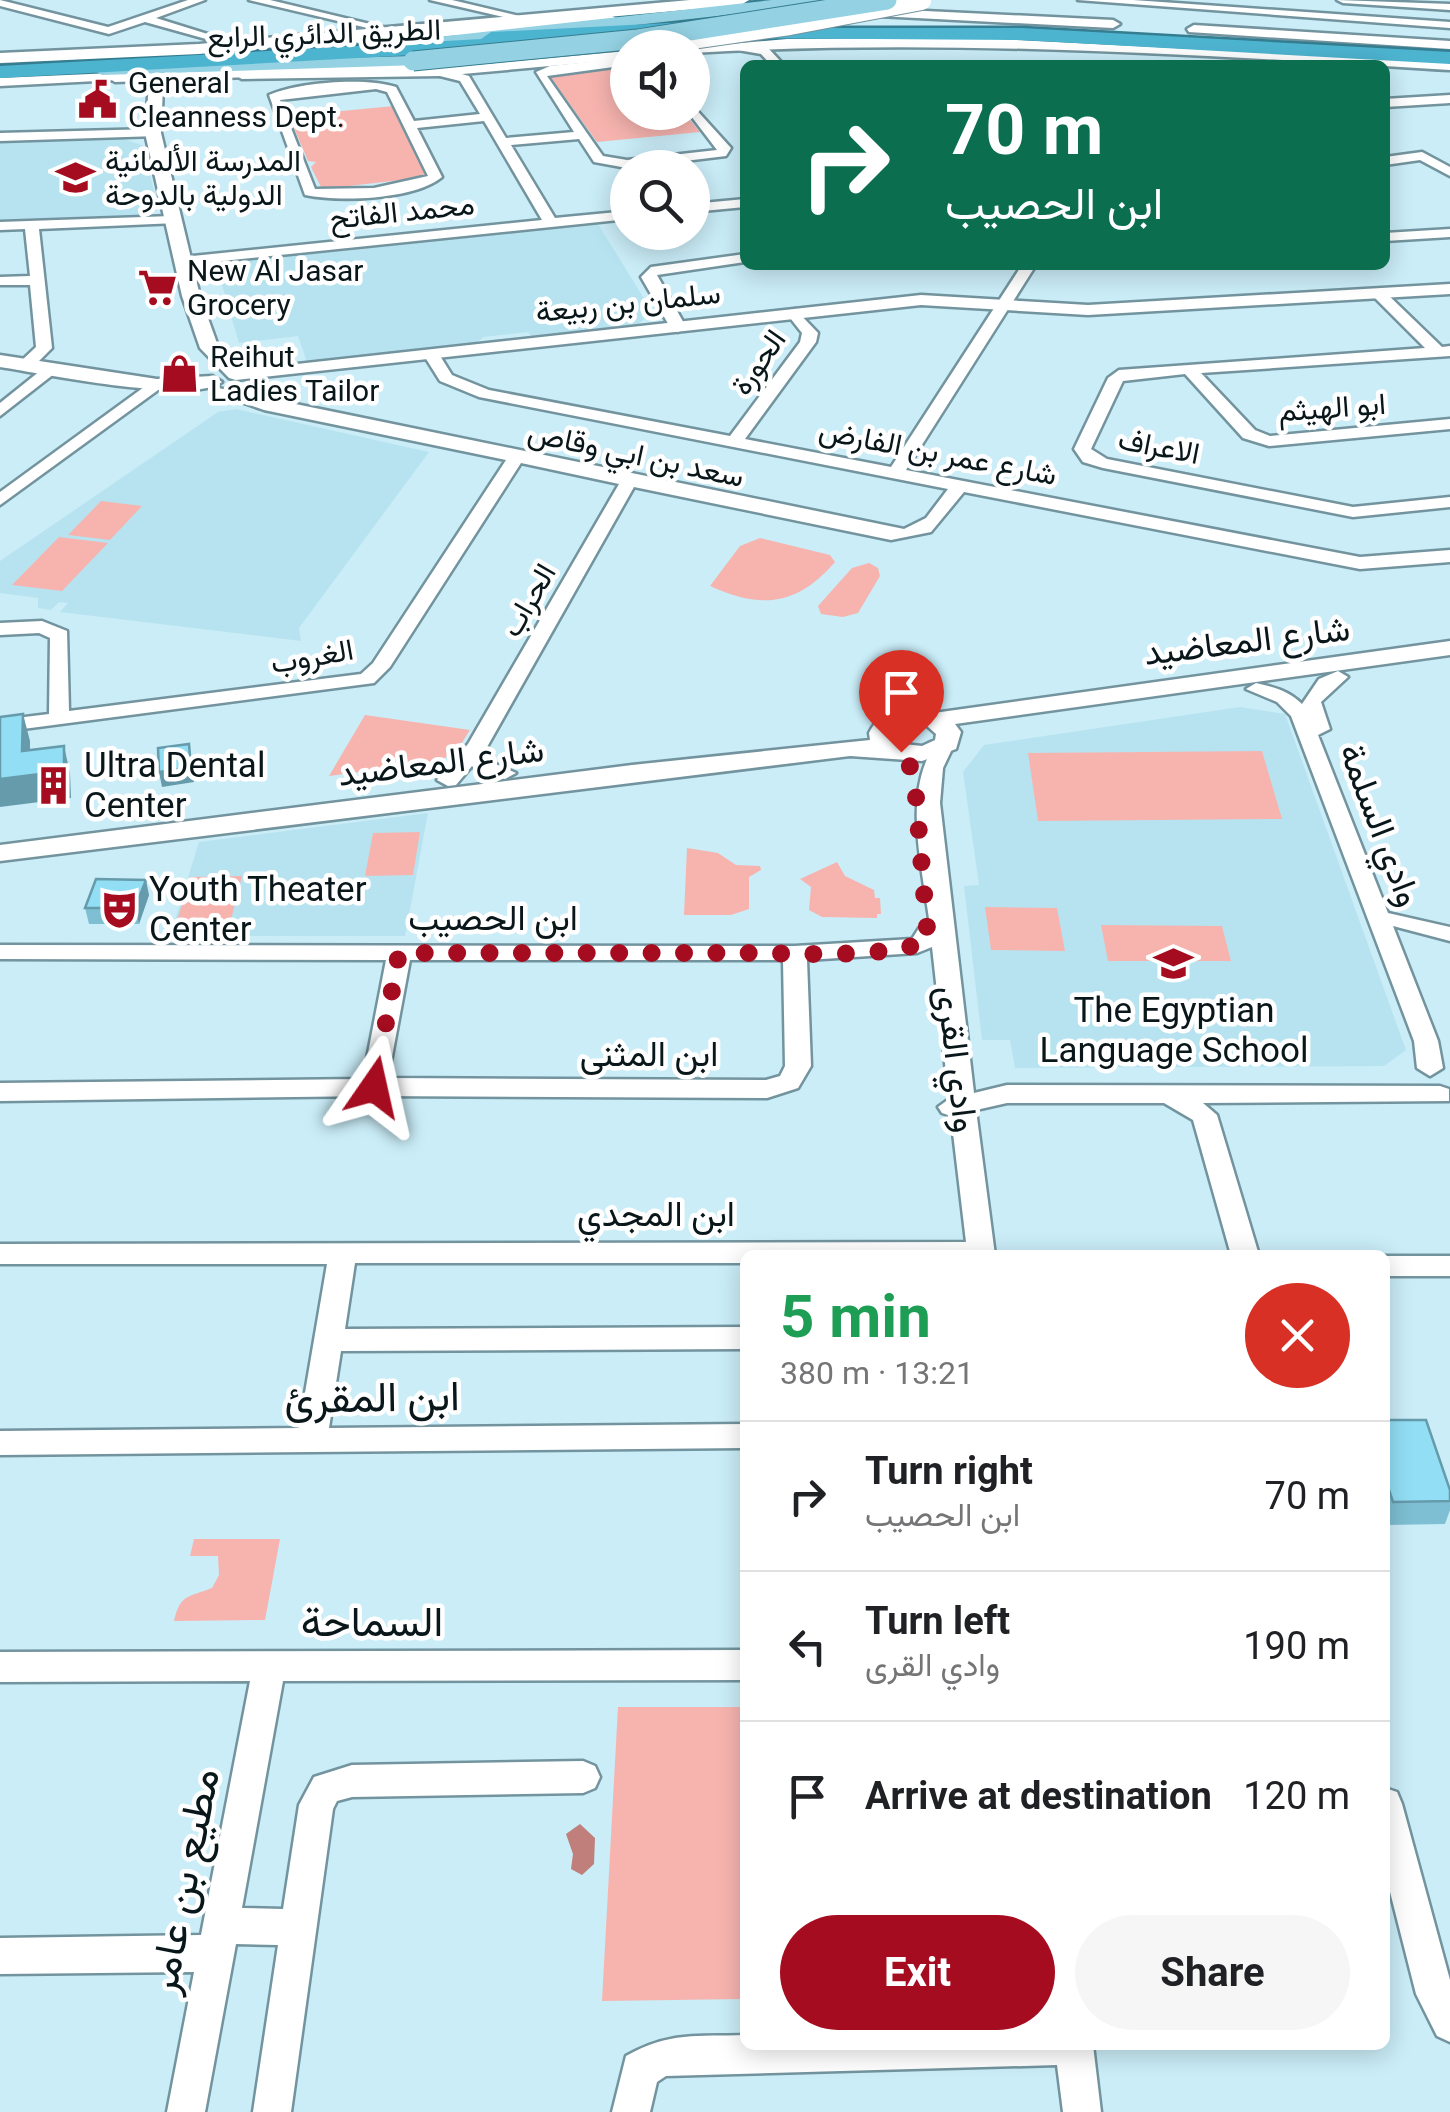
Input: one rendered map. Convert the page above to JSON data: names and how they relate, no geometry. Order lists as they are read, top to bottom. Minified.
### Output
{"streets":{"highway":["الطريق الدائري الرابع"],"street":["محمد الفاتح","سلمان بن ربيعة","الحورة","ابو الهيثم","الاعراف","شارع عمر بن الفارض","سعد بن ابي وقاص","الحراب","شارع المعاضيد","الغروب","وادي السلمة","ابن الحصيب","ابن المثنى","وادي القرى","ابن المجدي","ابن المقرئ","السماحة","مطيع بن عامر"]},"crossings":[["سلمان بن ربيعة","الحورة"],["سلمان بن ربيعة","الاعراف"],["سلمان بن ربيعة","شارع عمر بن الفارض"],["سلمان بن ربيعة","سعد بن ابي وقاص"],["الحورة","شارع عمر بن الفارض"],["ابو الهيثم","الاعراف"],["شارع عمر بن الفارض","سعد بن ابي وقاص"],["سعد بن ابي وقاص","الحراب"],["سعد بن ابي وقاص","الغروب"],["الحراب","شارع المعاضيد"],["شارع المعاضيد","وادي السلمة"],["شارع المعاضيد","وادي القرى"],["ابن الحصيب","ابن المثنى"],["ابن الحصيب","وادي القرى"],["السماحة","مطيع بن عامر"]],"places":{"public building":["General Cleanness Dept."],"school or university":["المدرسة الألمانية الدولية بالدوحة","The Egyptian Language School"],"supermarket":["New Al Jasar Grocery"],"shop":["Reihut Ladies Tailor"],"building":["Ultra Dental Center"],"theatre":["Youth Theater Center"]},"page":{"turn":["70 m","ابن الحصيب"],"heading":["5 min","380 m · 13:21"],"list":[{"name":"Turn right","note":"ابن الحصيب","value":"70 m"},{"name":"Turn left","note":"وادي القرى","value":"190 m"},{"name":"Arrive at destination","value":"120 m"}],"buttons":["Exit","Share"]}}
